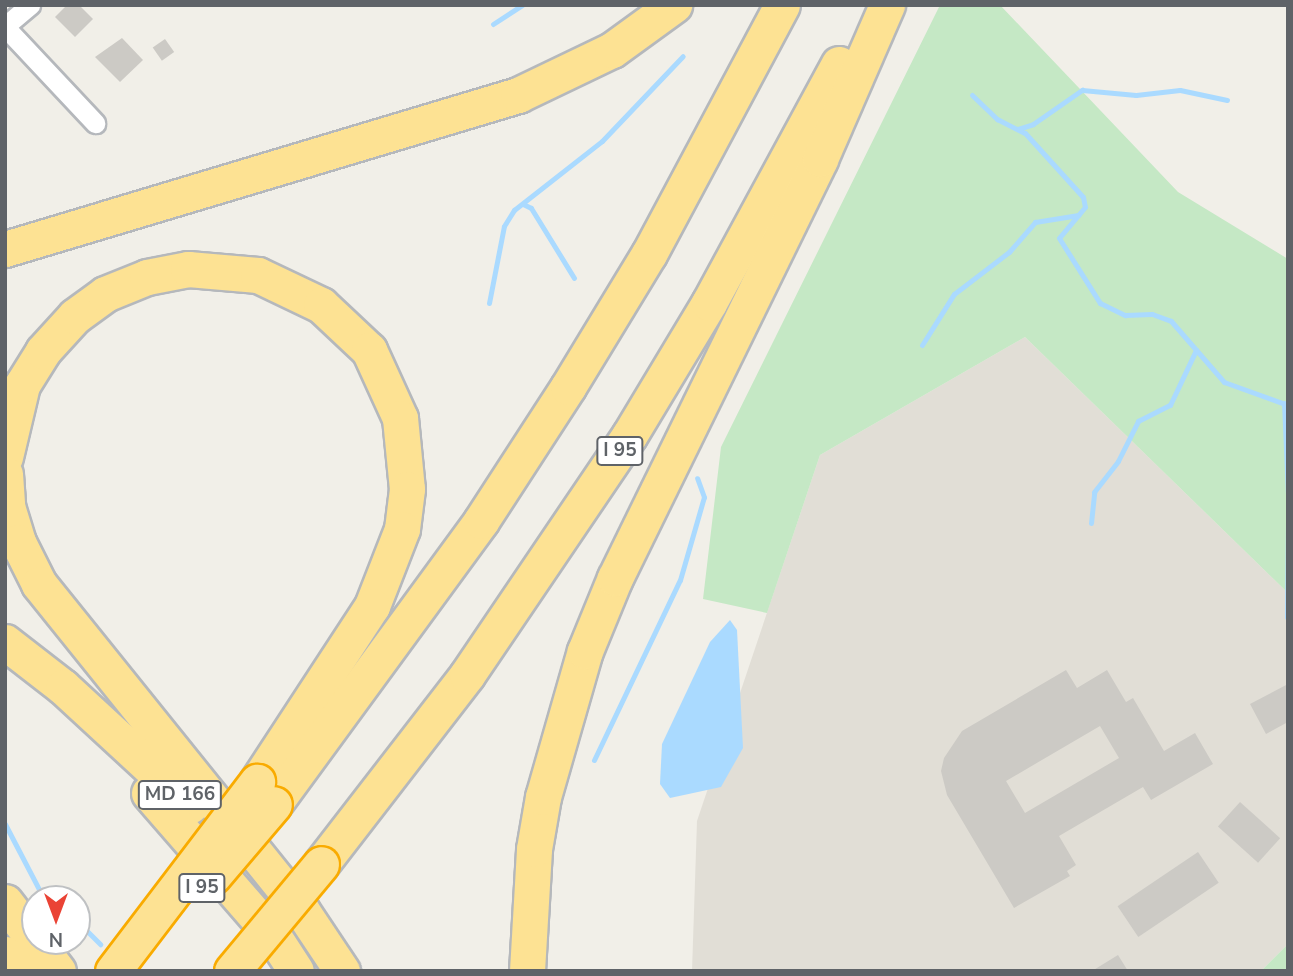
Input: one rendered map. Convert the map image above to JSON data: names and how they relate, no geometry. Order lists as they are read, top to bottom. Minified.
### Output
{"streets":{"highway":["I 95","MD 166"]},"north":"bottom"}
